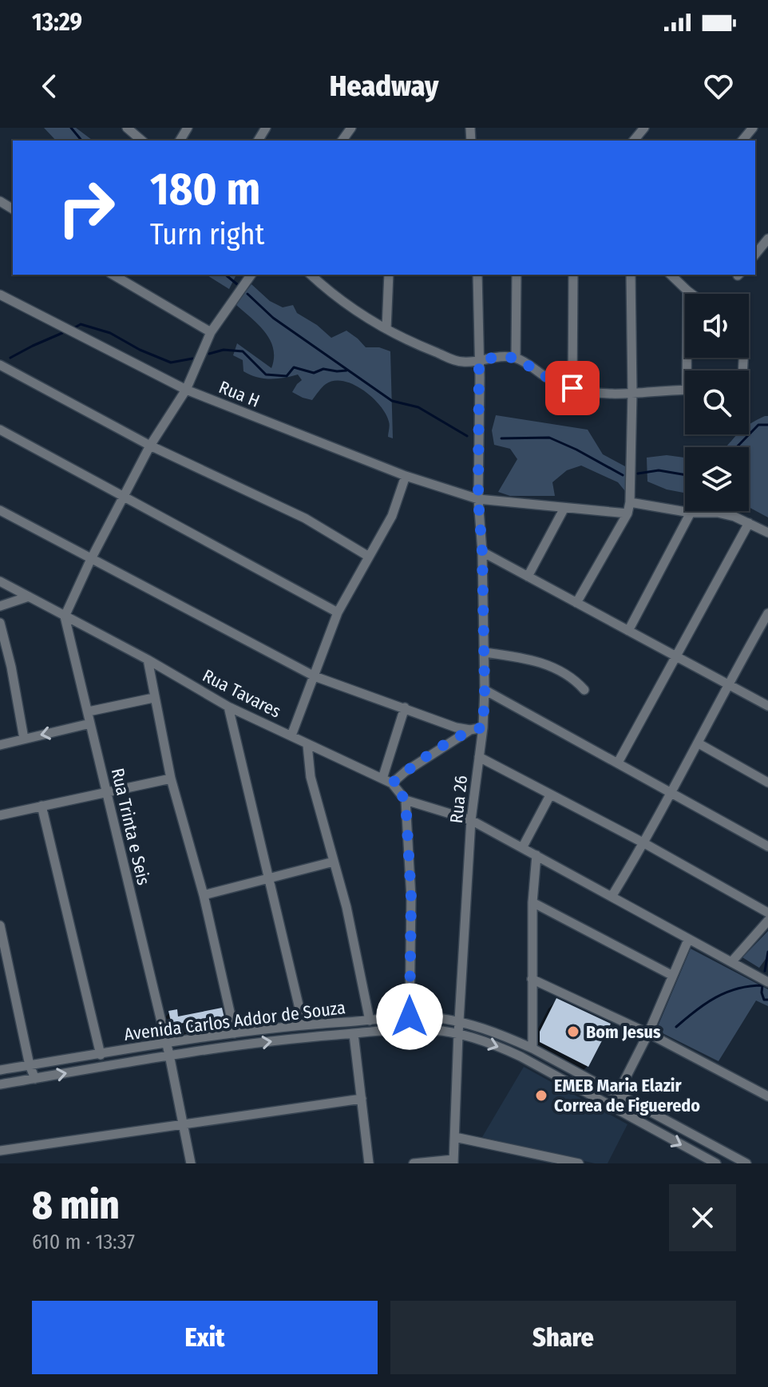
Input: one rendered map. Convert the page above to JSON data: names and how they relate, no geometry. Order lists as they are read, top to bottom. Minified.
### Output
{"streets":{"street":["Rua H","Rua Tavares","Rua 26","Rua Trinta e Seis","Avenida Carlos Addor de Souza"]},"crossings":[["Rua H","Rua 26"],["Rua Tavares","Rua Trinta e Seis"],["Rua 26","Avenida Carlos Addor de Souza"],["Rua Trinta e Seis","Avenida Carlos Addor de Souza"]],"places":["Bom Jesus","EMEB Maria Elazir Correa de Figueredo"],"page":{"status":"13:29","header":"Headway","turn":["180 m","Turn right"],"heading":["8 min","610 m · 13:37"],"buttons":["Exit","Share"]}}
